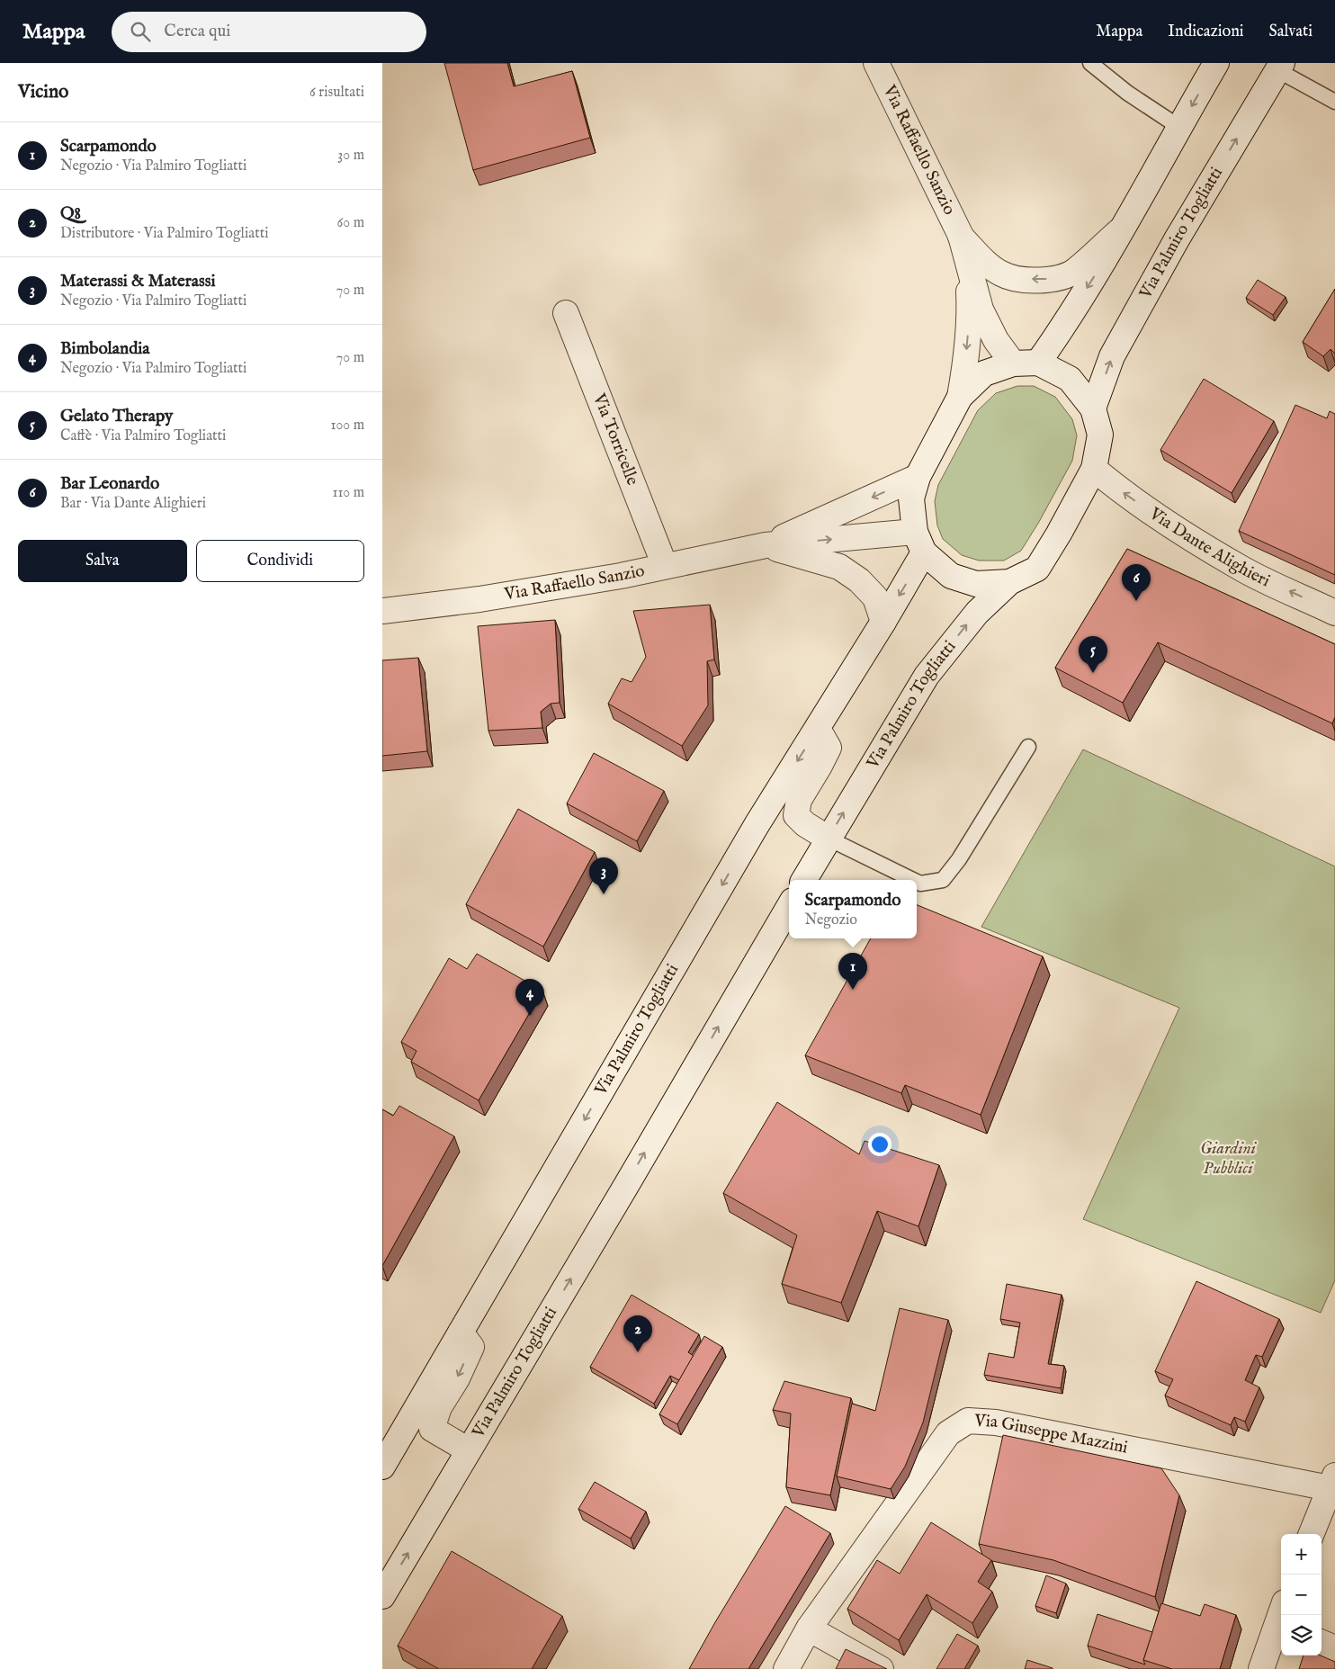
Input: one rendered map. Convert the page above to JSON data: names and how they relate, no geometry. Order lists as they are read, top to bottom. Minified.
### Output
{"streets":{"main road":["Via Raffaello Sanzio","Via Palmiro Togliatti","Via Torricelle","Via Dante Alighieri","Via Giuseppe Mazzini"]},"crossings":[["Via Raffaello Sanzio","Via Palmiro Togliatti"],["Via Raffaello Sanzio","Via Torricelle"],["Via Palmiro Togliatti","Via Dante Alighieri"]],"one_way":["Via Dante Alighieri"],"parks":["Giardini Pubblici"],"page":{"header":"Mappa","search":"Cerca qui","nav":["Mappa","Indicazioni","Salvati"],"heading":["Vicino","6 risultati"],"list":[{"mark":"1","name":"Scarpamondo","note":"Negozio · Via Palmiro Togliatti","value":"30 m"},{"mark":"2","name":"Q8","note":"Distributore · Via Palmiro Togliatti","value":"60 m"},{"mark":"3","name":"Materassi & Materassi","note":"Negozio · Via Palmiro Togliatti","value":"70 m"},{"mark":"4","name":"Bimbolandia","note":"Negozio · Via Palmiro Togliatti","value":"70 m"},{"mark":"5","name":"Gelato Therapy","note":"Caffè · Via Palmiro Togliatti","value":"100 m"},{"mark":"6","name":"Bar Leonardo","note":"Bar · Via Dante Alighieri","value":"110 m"}],"buttons":["Salva","Condividi"],"pins":["6","5","3","1","4","2"],"popup":["Scarpamondo","Negozio"],"map_buttons":["+","−"]}}
